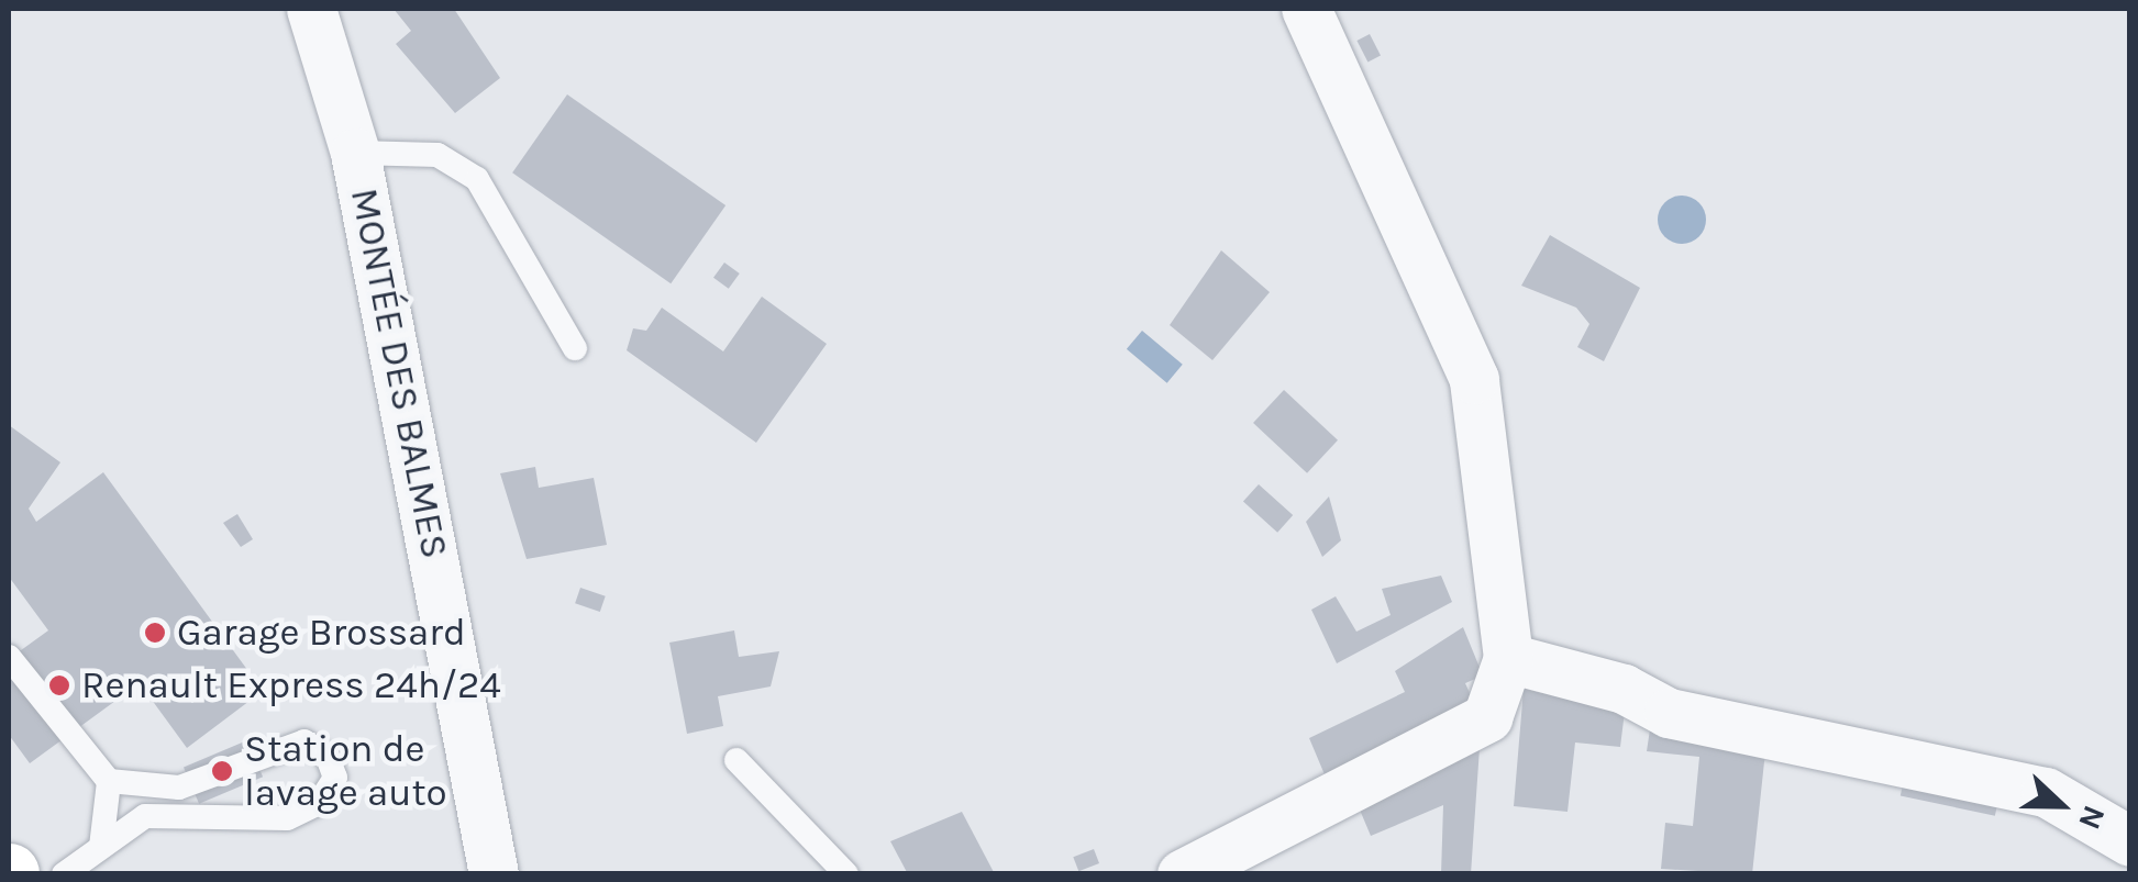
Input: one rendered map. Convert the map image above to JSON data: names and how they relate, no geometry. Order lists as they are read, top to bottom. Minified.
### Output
{"streets":{"street":["MONTÉE DES BALMES"]},"places":["Garage Brossard","Renault Express 24h/24","Station de lavage auto"],"north":"right"}
